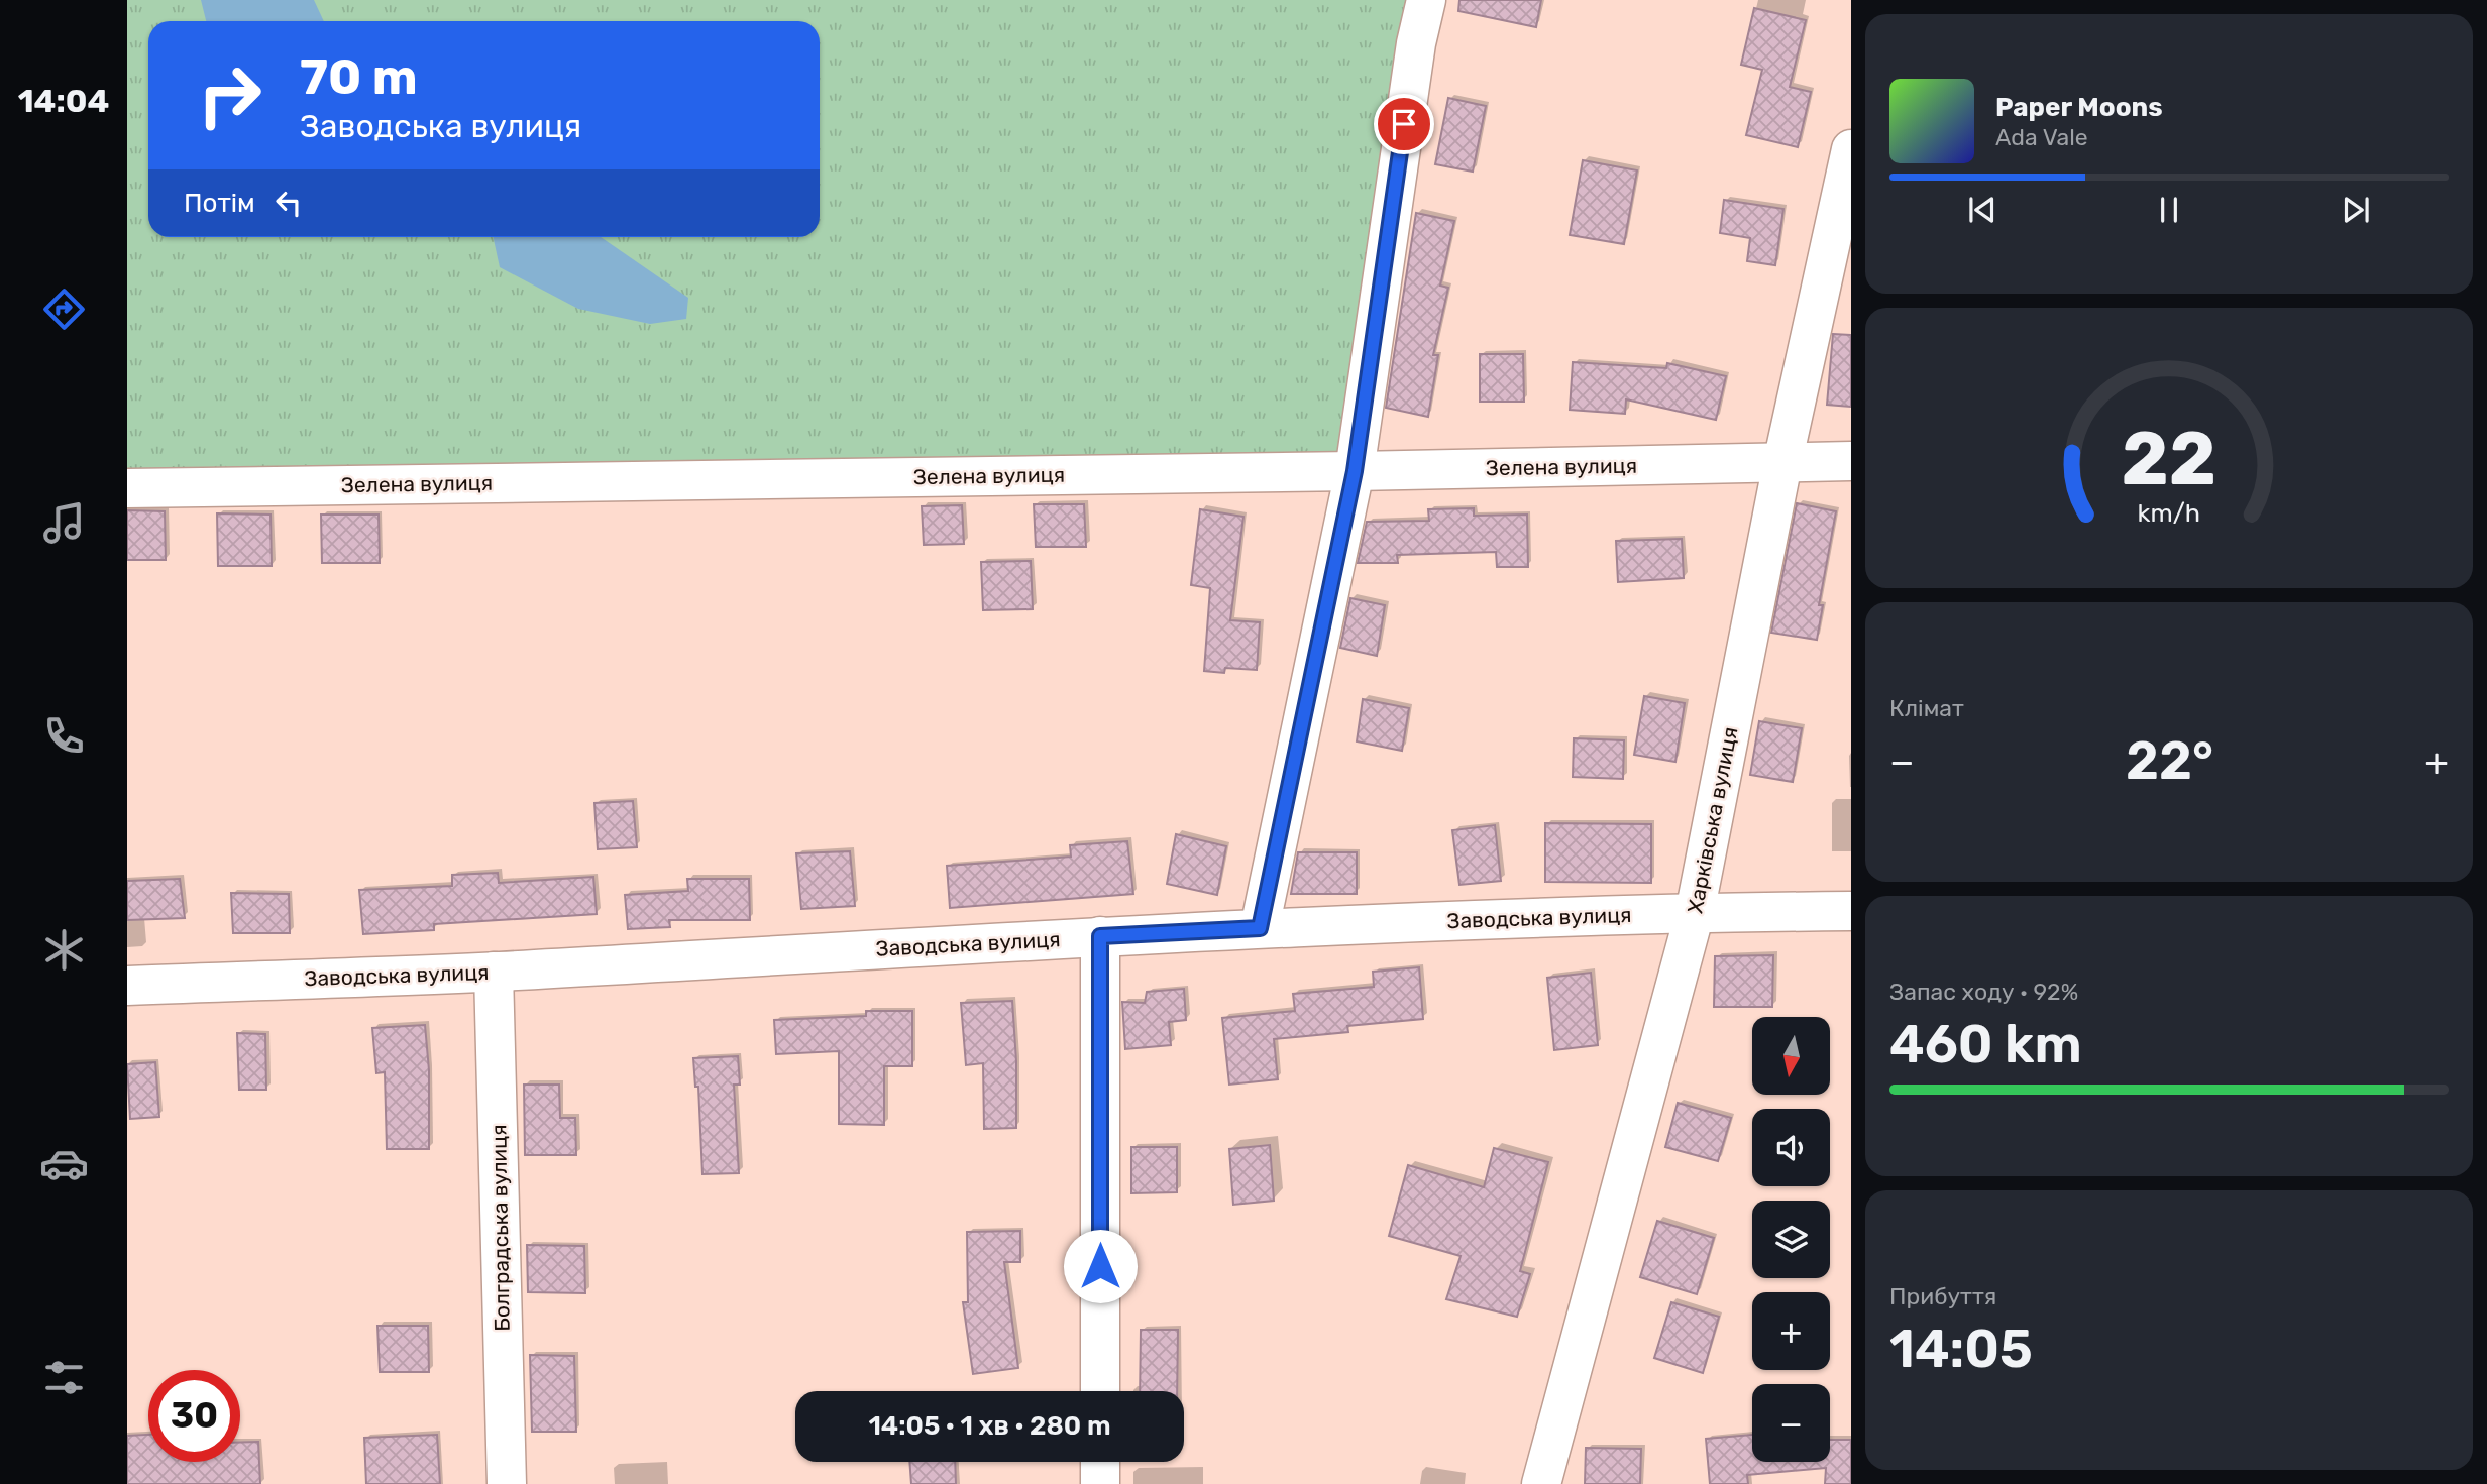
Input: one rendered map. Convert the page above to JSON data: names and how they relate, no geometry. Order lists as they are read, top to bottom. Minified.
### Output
{"streets":{"street":["Зелена вулиця","Харківська вулиця","Заводська вулиця","Болградська вулиця"]},"crossings":[["Зелена вулиця","Харківська вулиця"],["Харківська вулиця","Заводська вулиця"],["Заводська вулиця","Болградська вулиця"]],"north":"bottom","page":{"tabs":"14:04","turn":["70 m","Заводська вулиця"],"song":["Paper Moons","Ada Vale"],"then":"Потім","tile":["Клімат",["Запас ходу · 92%","460 km"],["Прибуття","14:05"]],"heat":["−","22°","+"],"map_buttons":["+","−"],"limit":"30","trip":"14:05 · 1 хв · 280 m","gauge":["22","km/h"]}}
